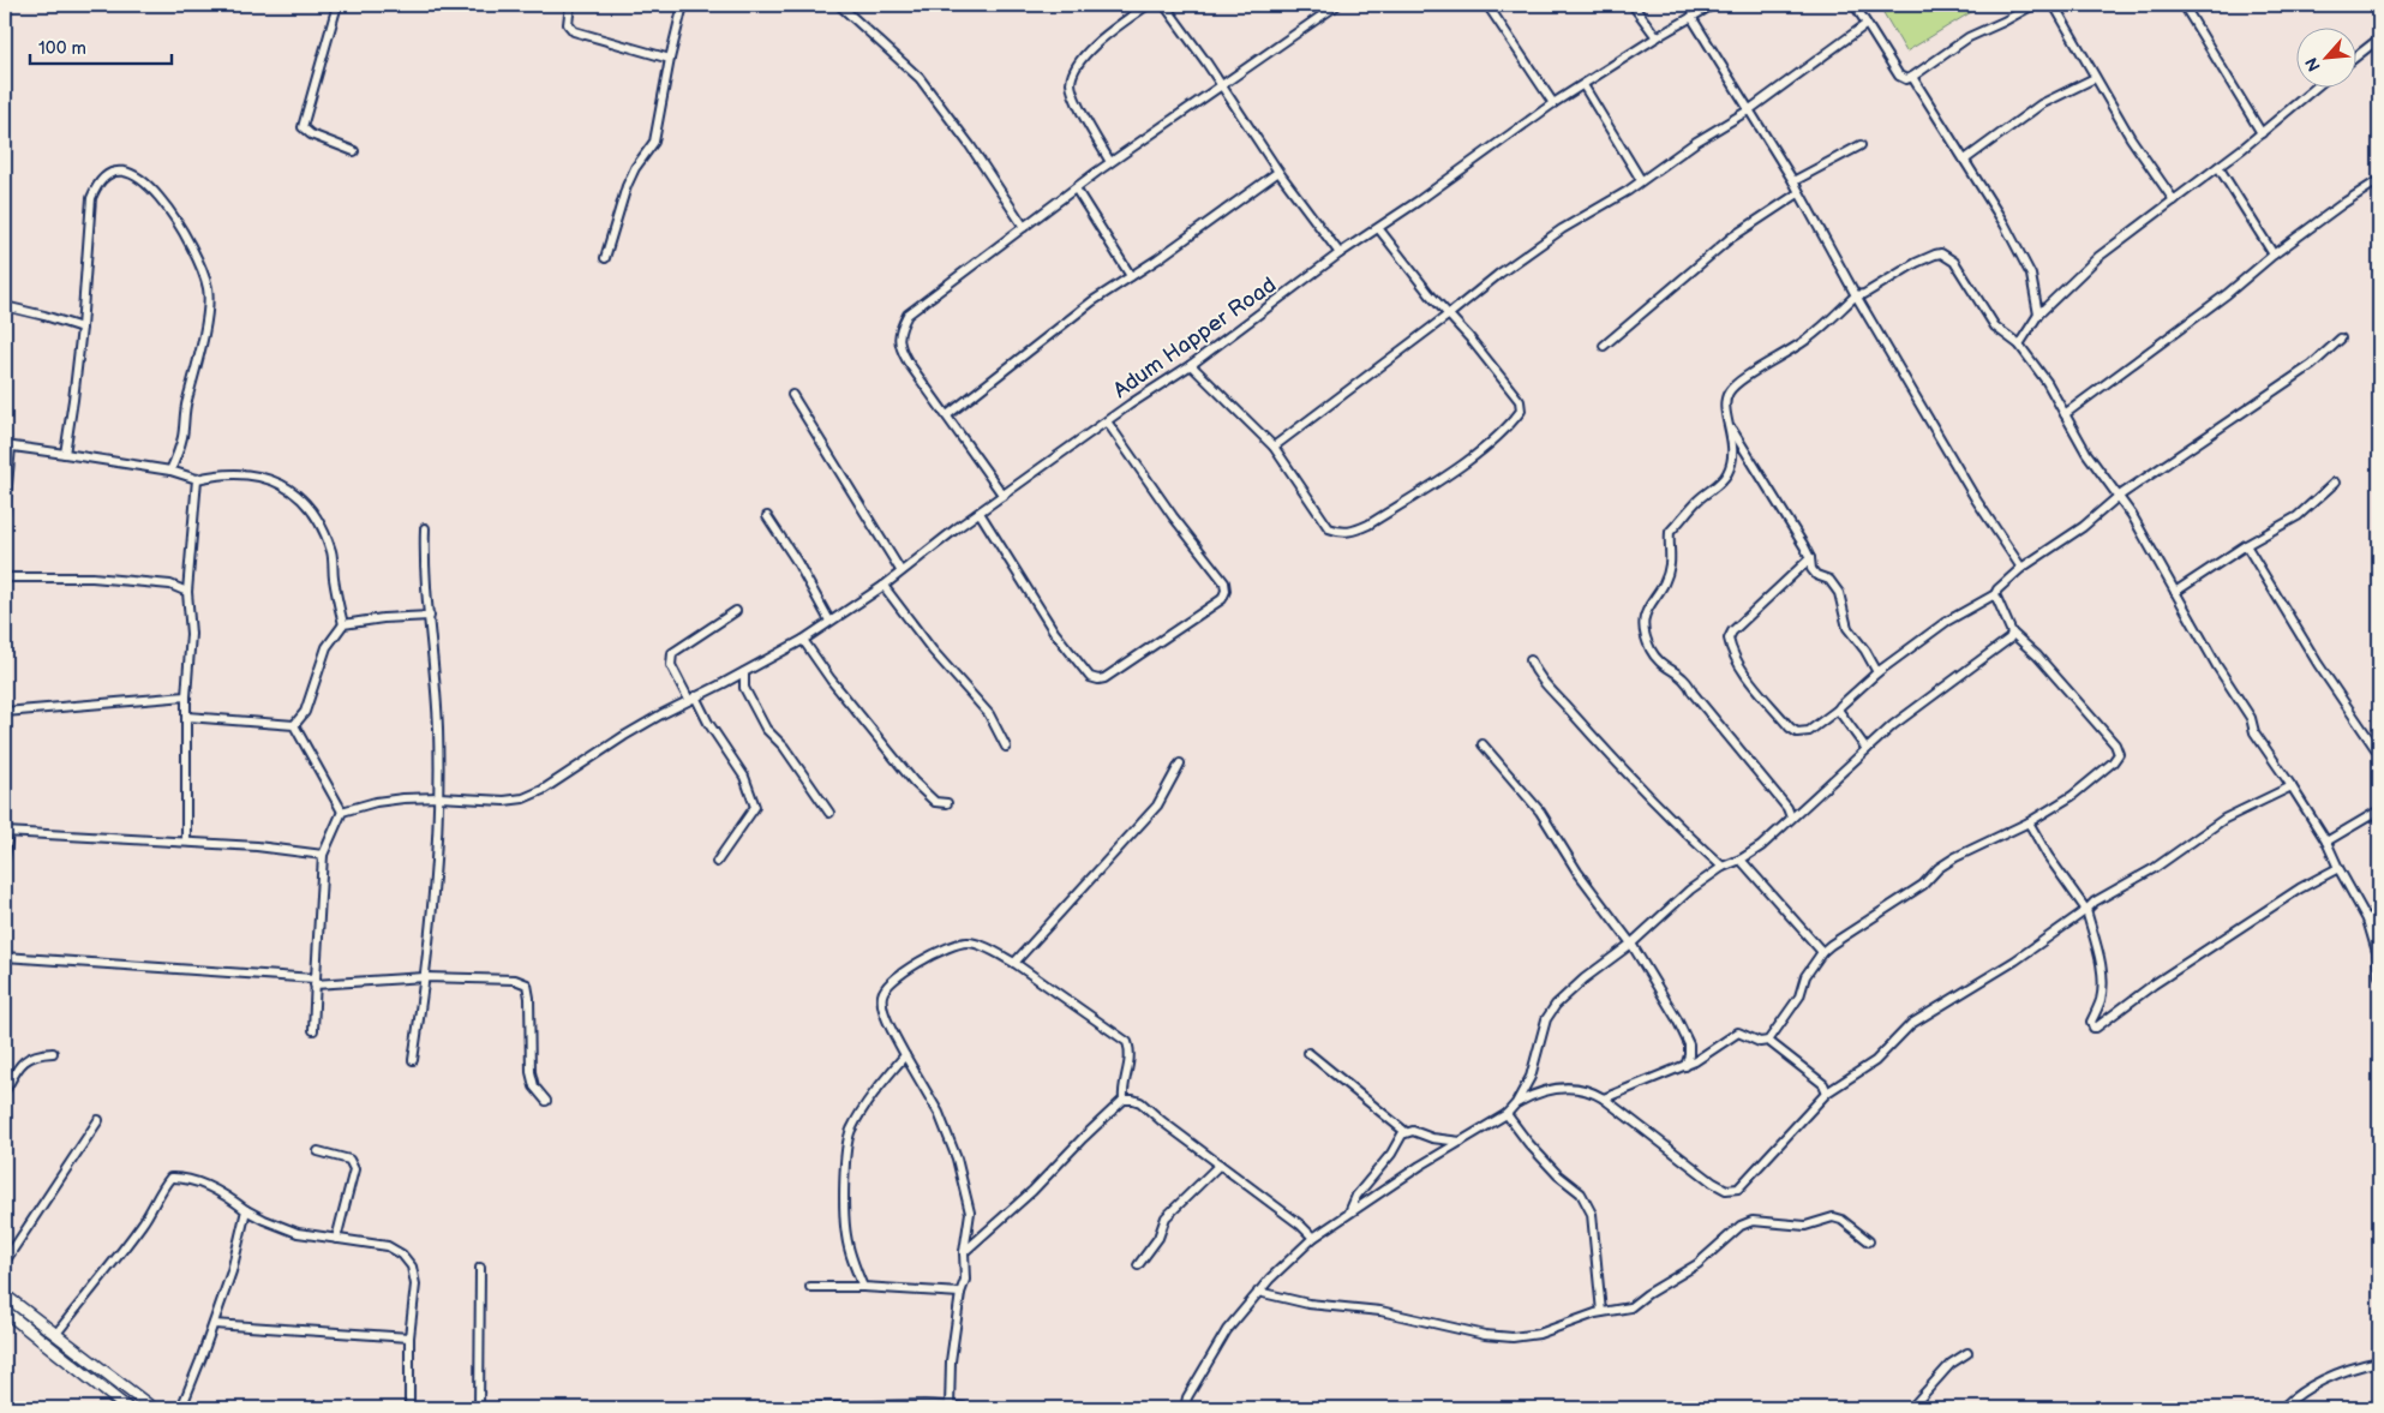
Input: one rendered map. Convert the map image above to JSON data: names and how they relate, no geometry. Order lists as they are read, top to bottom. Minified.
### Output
{"streets":{"street":["Adum Happer Road"]},"scale_bar":"100 m","north":"bottom left"}
